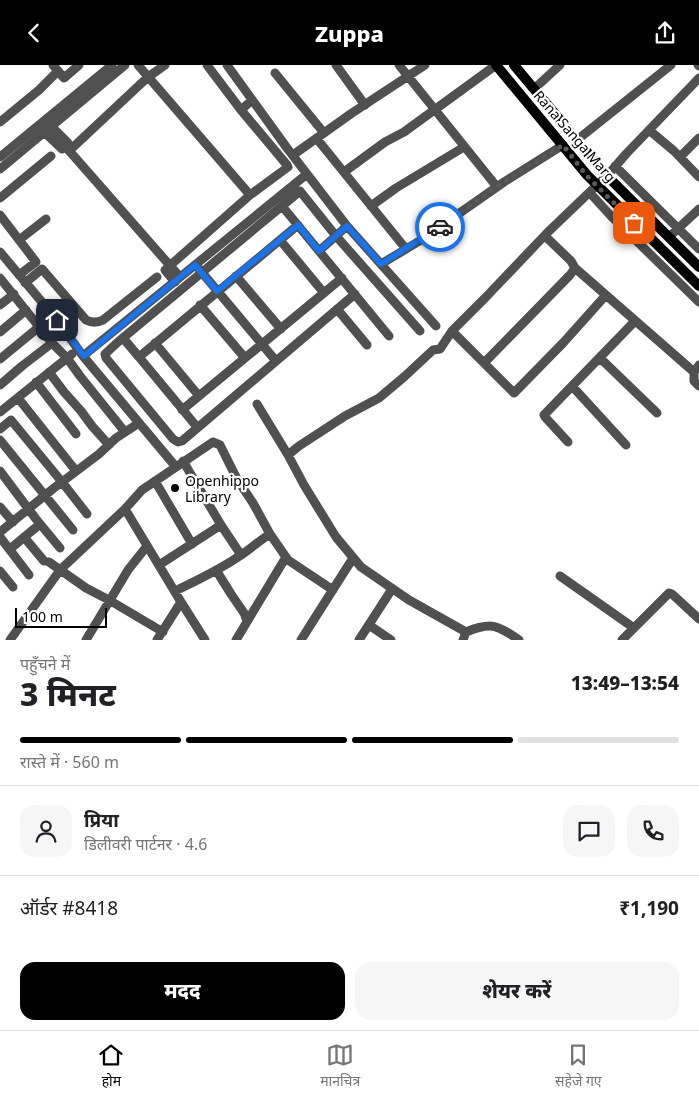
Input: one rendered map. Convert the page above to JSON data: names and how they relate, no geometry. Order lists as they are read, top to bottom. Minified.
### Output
{"streets":{"main road":["Rana Sanga Marg"]},"places":["Openhippo Library"],"scale_bar":"100 m","page":{"header":"Zuppa","scale":"100 m","heading":["3 मिनट","पहुँचने में","13:49–13:54"],"panel":["प्रिया","डिलीवरी पार्टनर · 4.6","ऑर्डर #8418","₹1,190"],"bar":"रास्ते में · 560 m","buttons":["मदद","शेयर करें"],"tabs":["होम","मानचित्र","सहेजे गए"]}}
